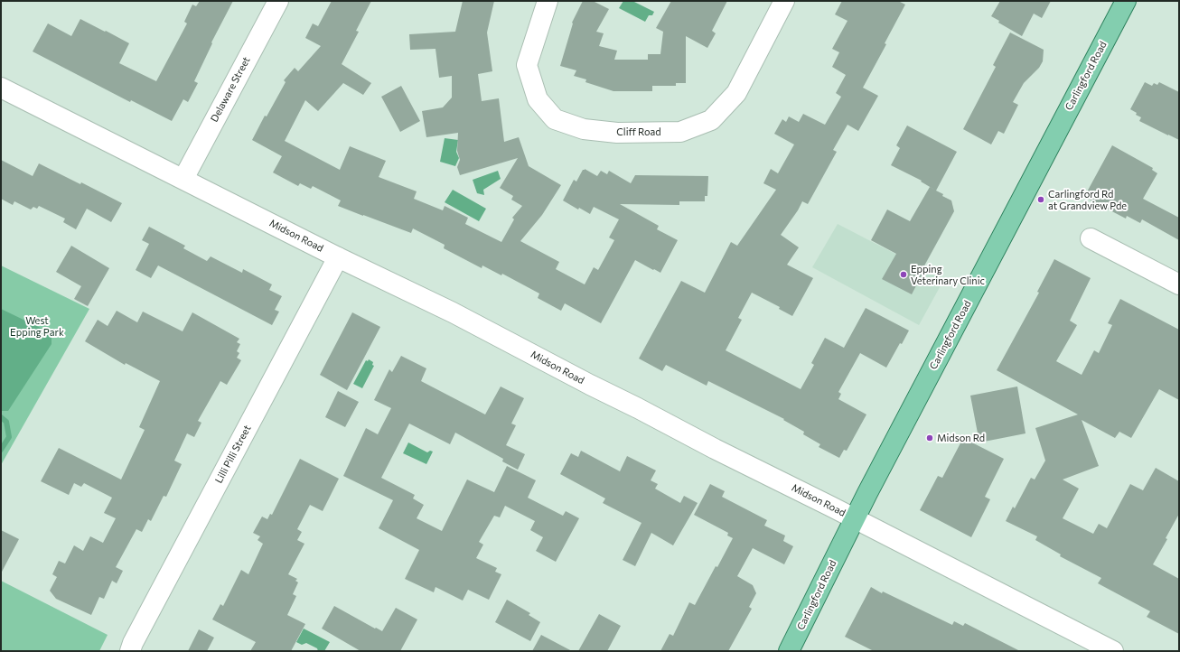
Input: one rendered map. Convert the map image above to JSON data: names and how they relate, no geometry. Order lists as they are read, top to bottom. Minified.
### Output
{"streets":{"main road":["Carlingford Road"],"street":["Delaware Street","Cliff Road","Midson Road","Lilli Pilli Street"]},"crossings":[["Carlingford Road","Midson Road"],["Delaware Street","Midson Road"],["Midson Road","Lilli Pilli Street"]],"parks":["West Epping Park"],"places":["Carlingford Rd at Grandview Pde","Epping Veterinary Clinic","Midson Rd"]}
